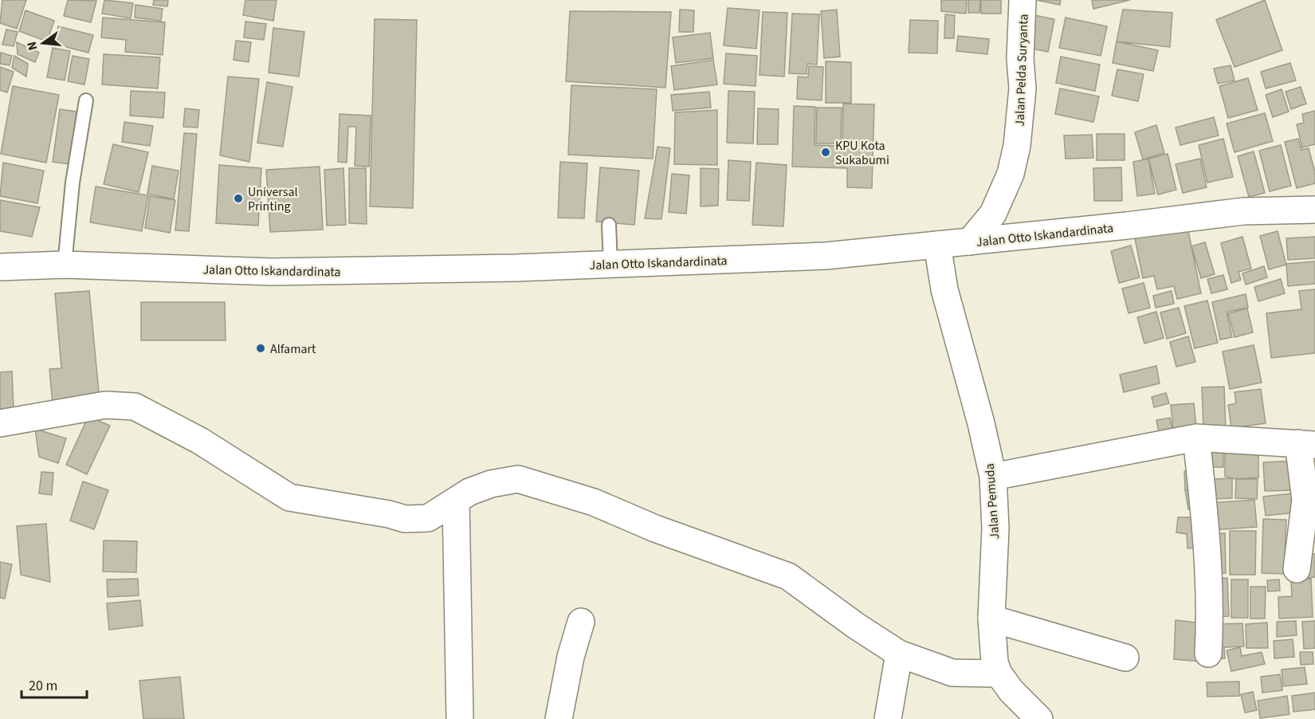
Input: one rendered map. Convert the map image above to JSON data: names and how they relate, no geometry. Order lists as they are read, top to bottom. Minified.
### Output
{"streets":{"street":["Jalan Pelda Suryanta","Jalan Otto Iskandardinata","Jalan Pemuda"]},"crossings":[["Jalan Pelda Suryanta","Jalan Otto Iskandardinata"],["Jalan Otto Iskandardinata","Jalan Pemuda"]],"places":["KPU Kota Sukabumi","Universal Printing","Alfamart"],"scale_bar":"20 m","north":"left"}
